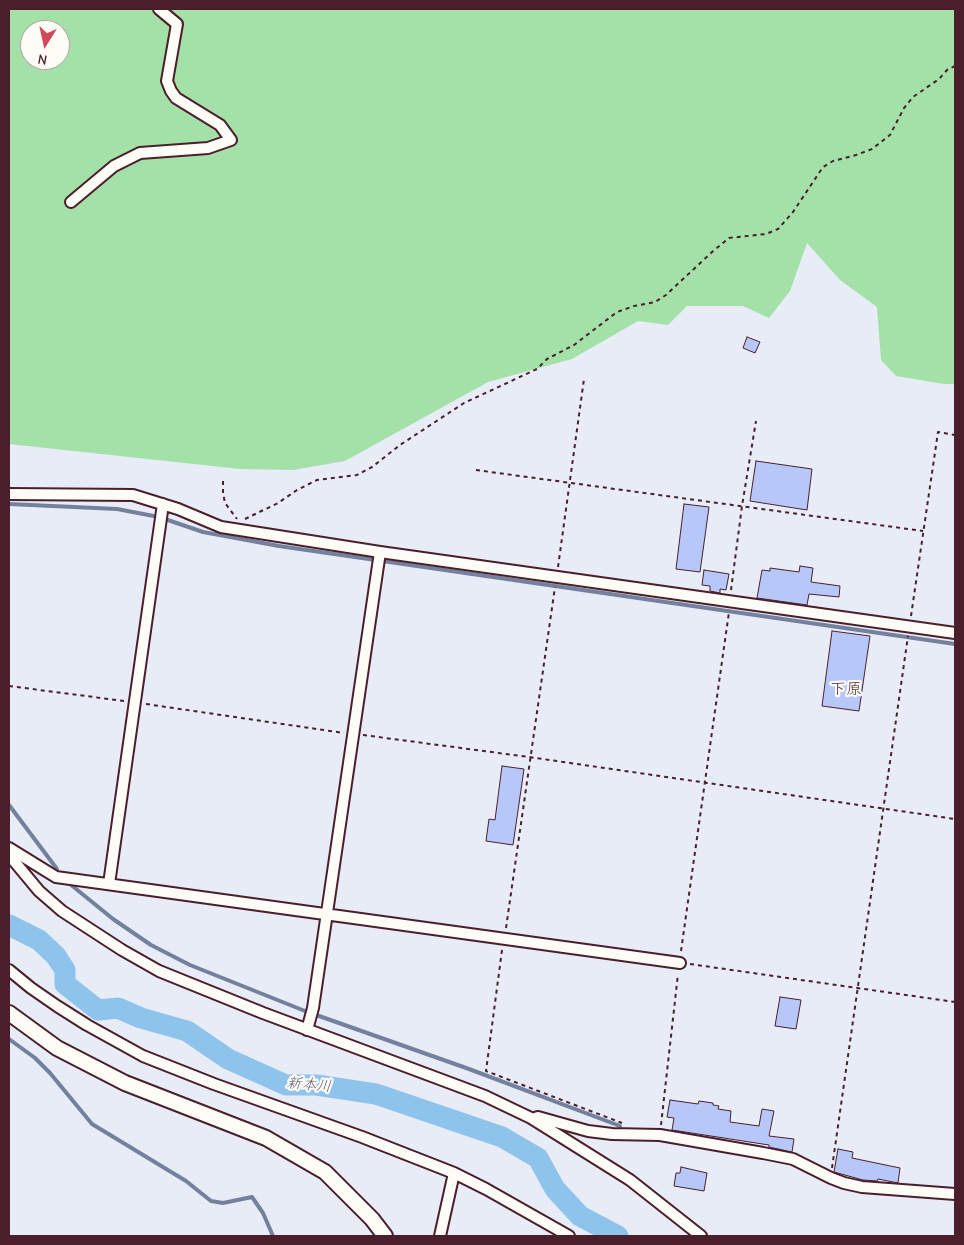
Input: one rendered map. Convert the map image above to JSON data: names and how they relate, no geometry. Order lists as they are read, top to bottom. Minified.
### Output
{"districts":["下原"],"water":["新本川"],"north":"bottom"}
